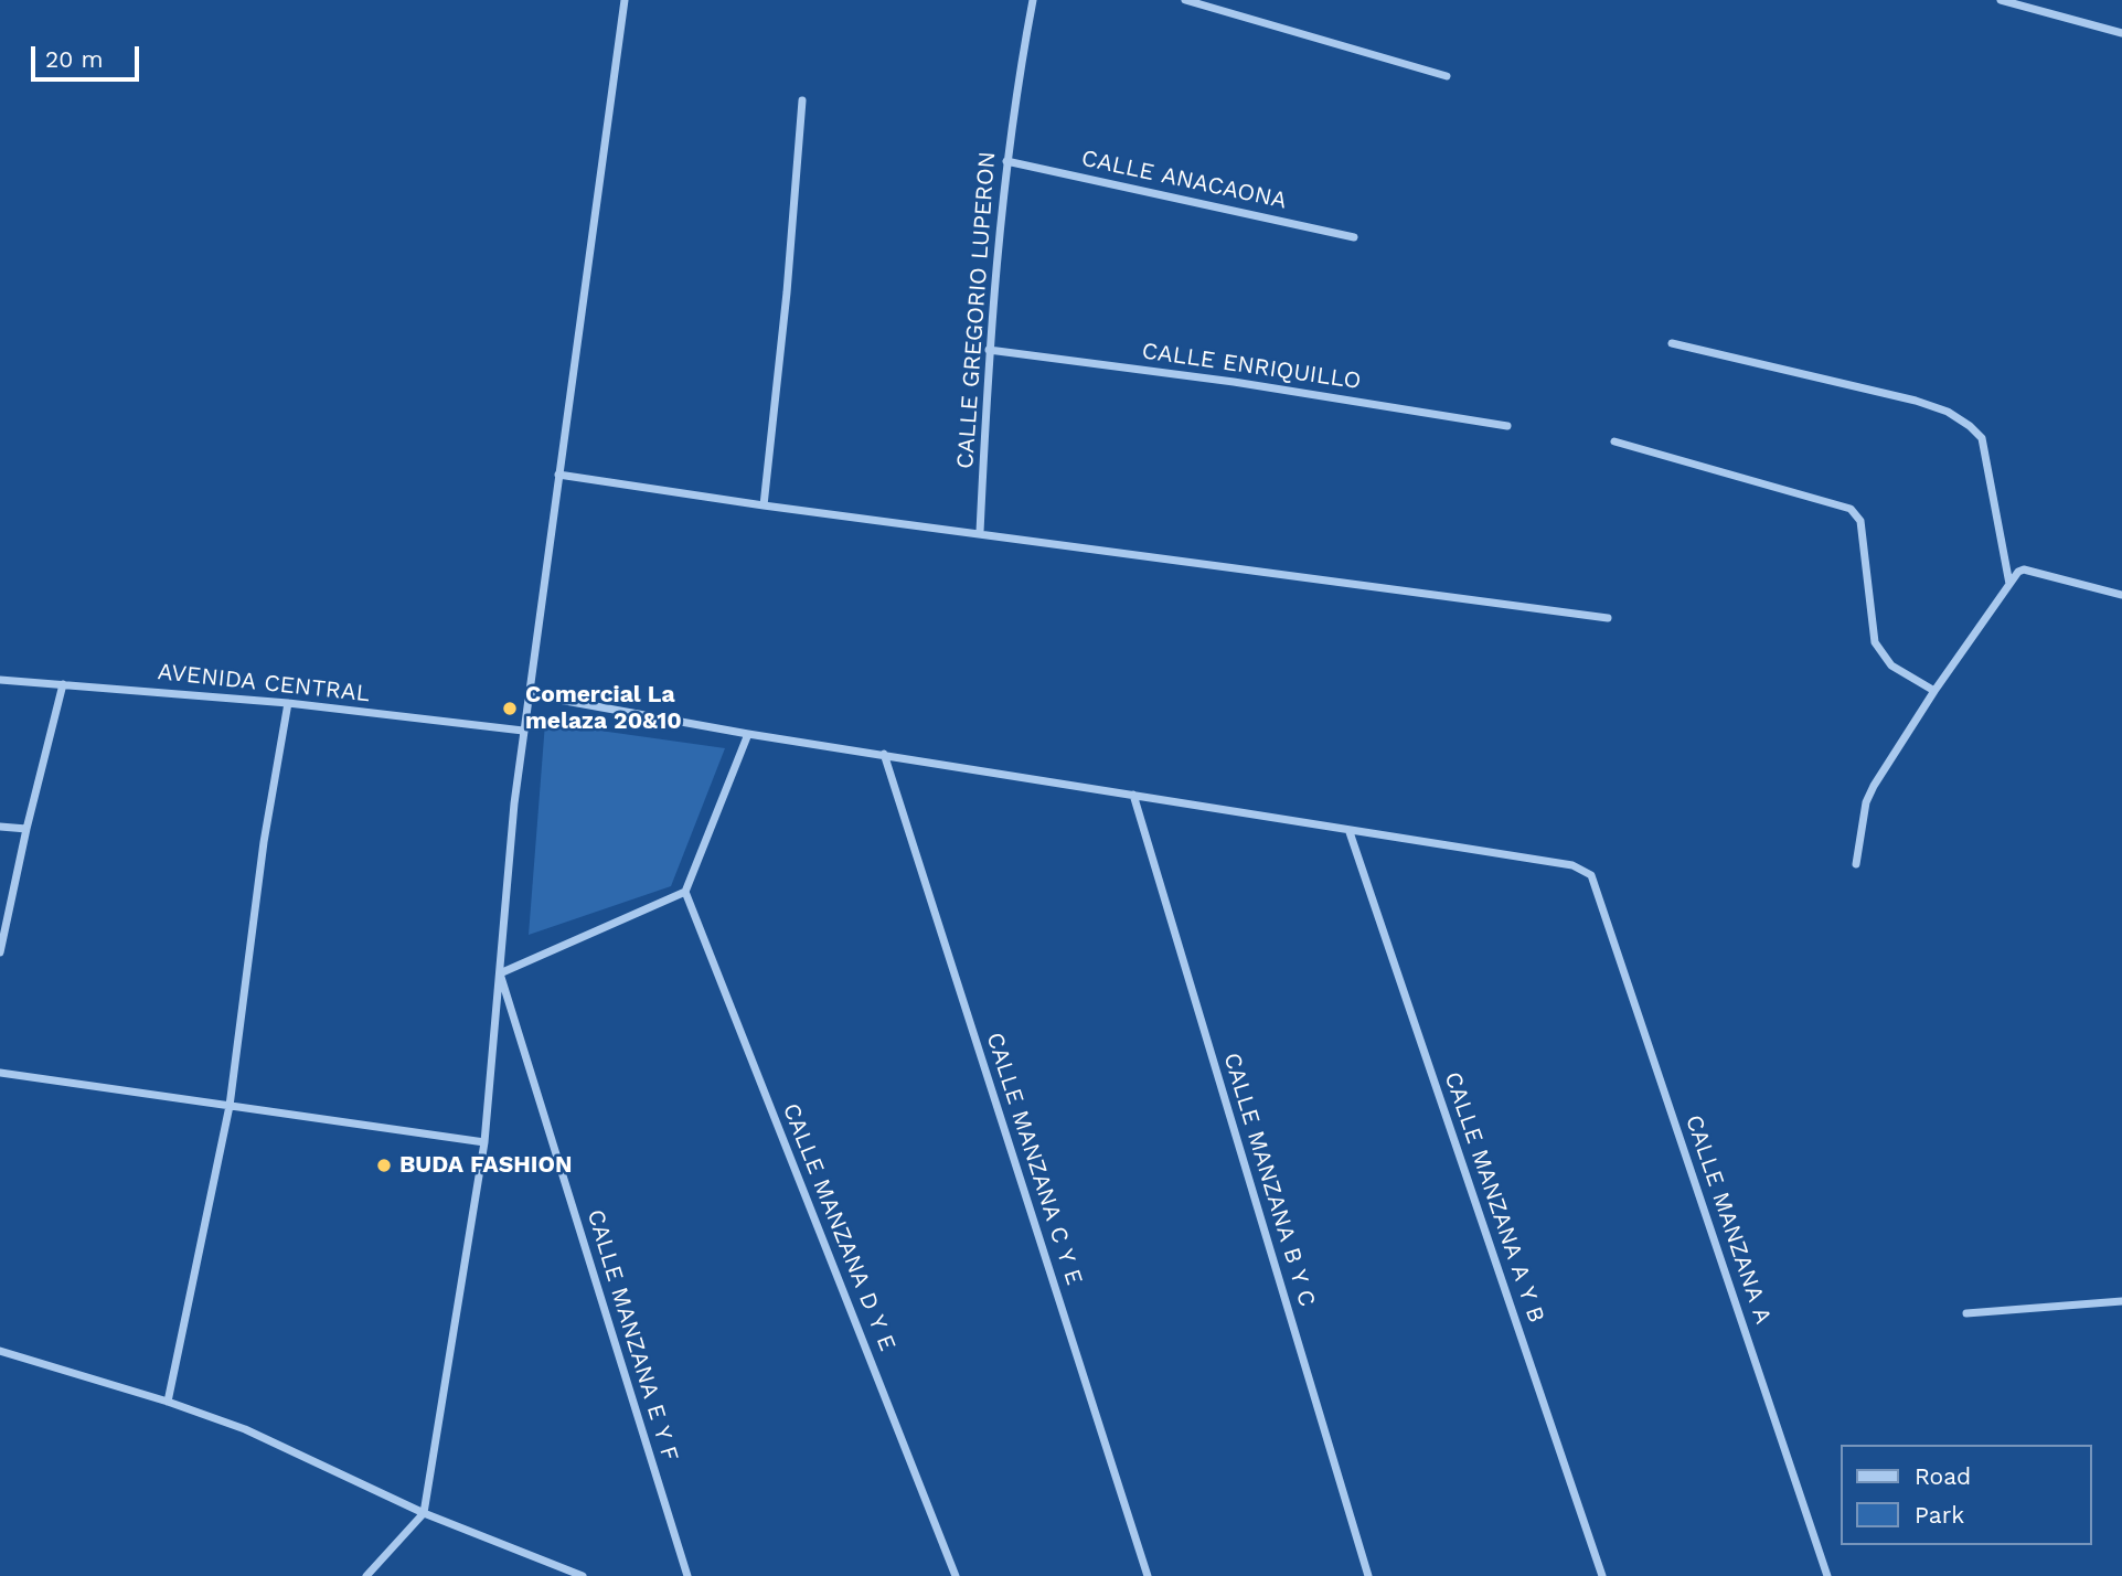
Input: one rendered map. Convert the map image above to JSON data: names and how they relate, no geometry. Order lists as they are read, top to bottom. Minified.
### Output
{"streets":{"street":["CALLE ANACAONA","CALLE GREGORIO LUPERON","CALLE ENRIQUILLO","AVENIDA CENTRAL","CALLE MANZANA C Y E","CALLE MANZANA B Y C","CALLE MANZANA A Y B","CALLE MANZANA A","CALLE MANZANA D Y E","CALLE MANZANA E Y F"]},"crossings":[["CALLE ANACAONA","CALLE GREGORIO LUPERON"],["CALLE GREGORIO LUPERON","CALLE ENRIQUILLO"],["CALLE MANZANA A Y B","CALLE MANZANA A"]],"places":["Comercial La melaza 20&10","BUDA FASHION"],"legend":["Road","Park"],"scale_bar":"20 m"}
